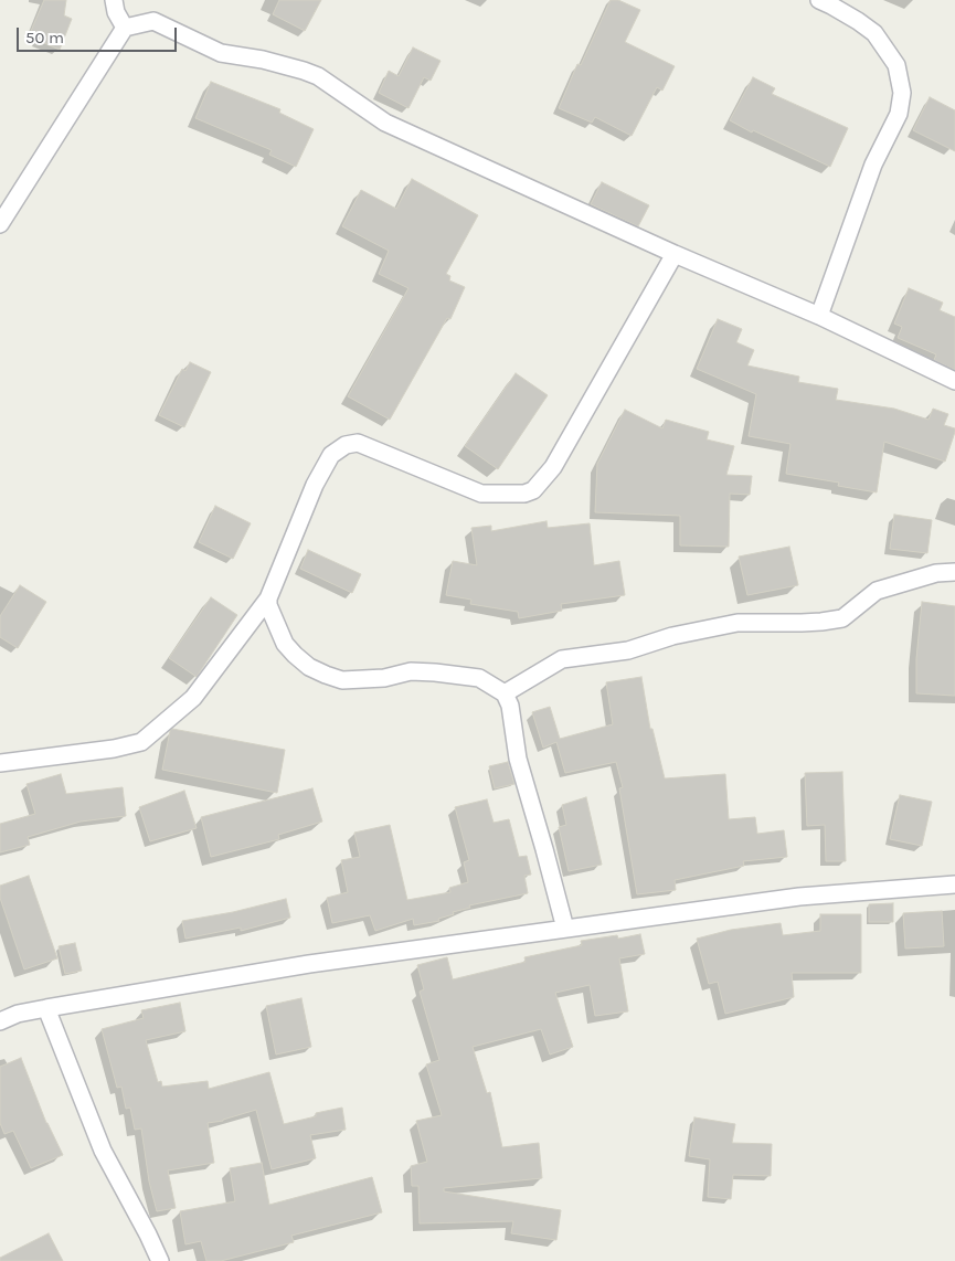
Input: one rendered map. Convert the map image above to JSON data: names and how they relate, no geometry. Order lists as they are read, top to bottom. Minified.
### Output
{"scale_bar":"50 m"}
